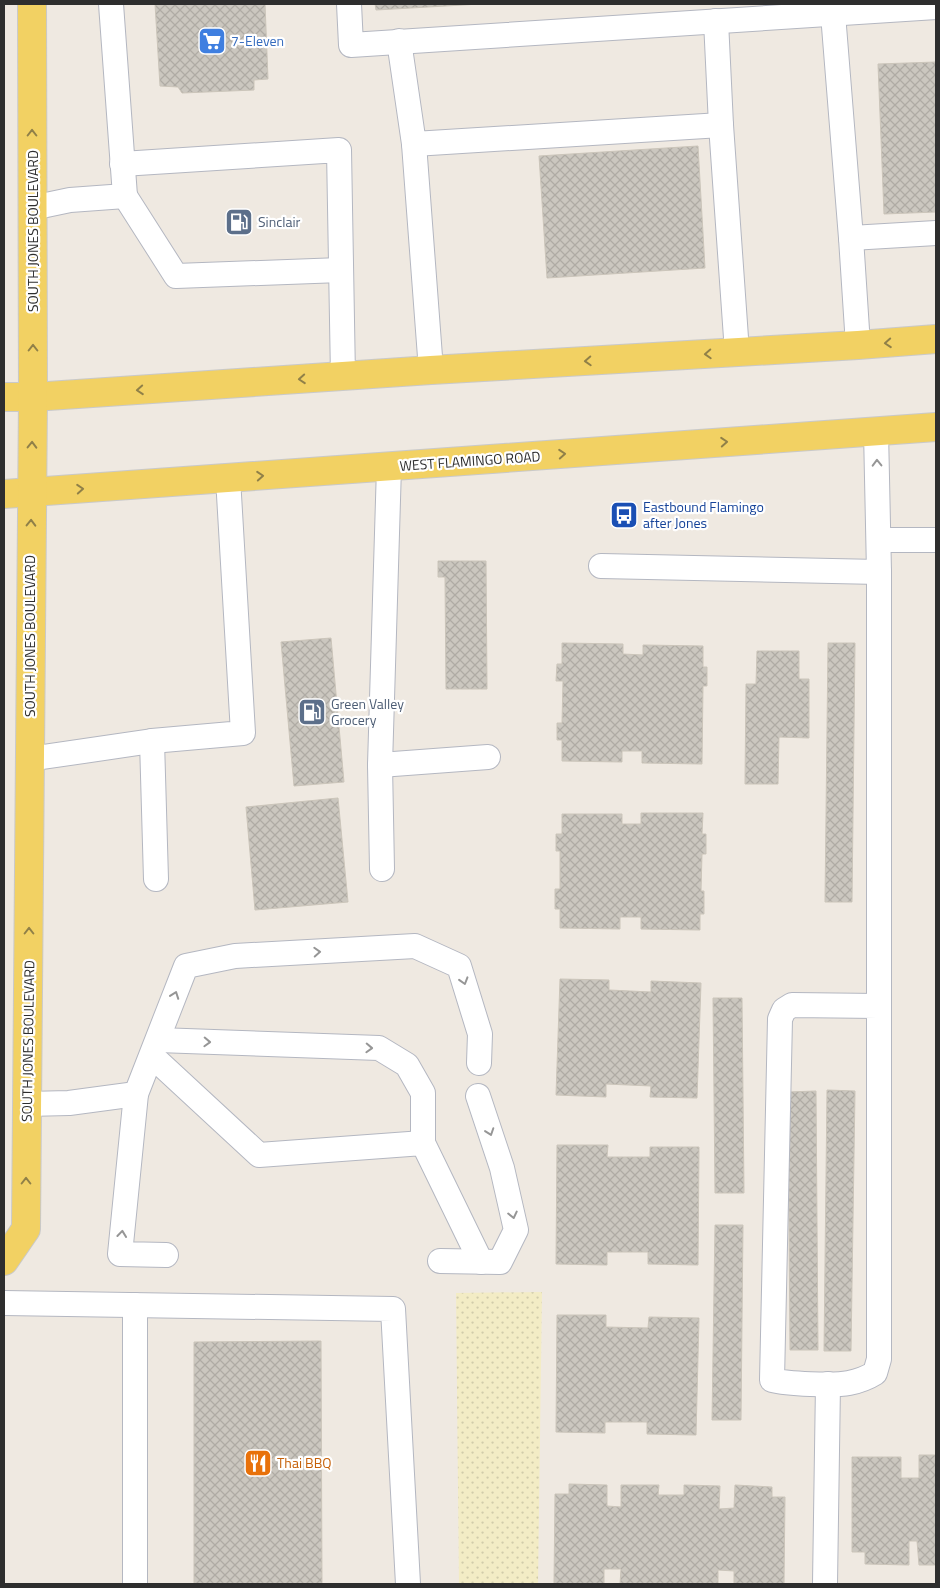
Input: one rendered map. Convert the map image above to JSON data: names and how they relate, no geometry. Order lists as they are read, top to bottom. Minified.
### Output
{"streets":{"main road":["SOUTH JONES BOULEVARD","WEST FLAMINGO ROAD"]},"crossings":[["SOUTH JONES BOULEVARD","WEST FLAMINGO ROAD"]],"one_way":["SOUTH JONES BOULEVARD"],"places":{"supermarket":["7-Eleven"],"fuel station":["Sinclair","Green Valley Grocery"],"bus stop":["Eastbound Flamingo after Jones"],"restaurant":["Thai BBQ"]}}
